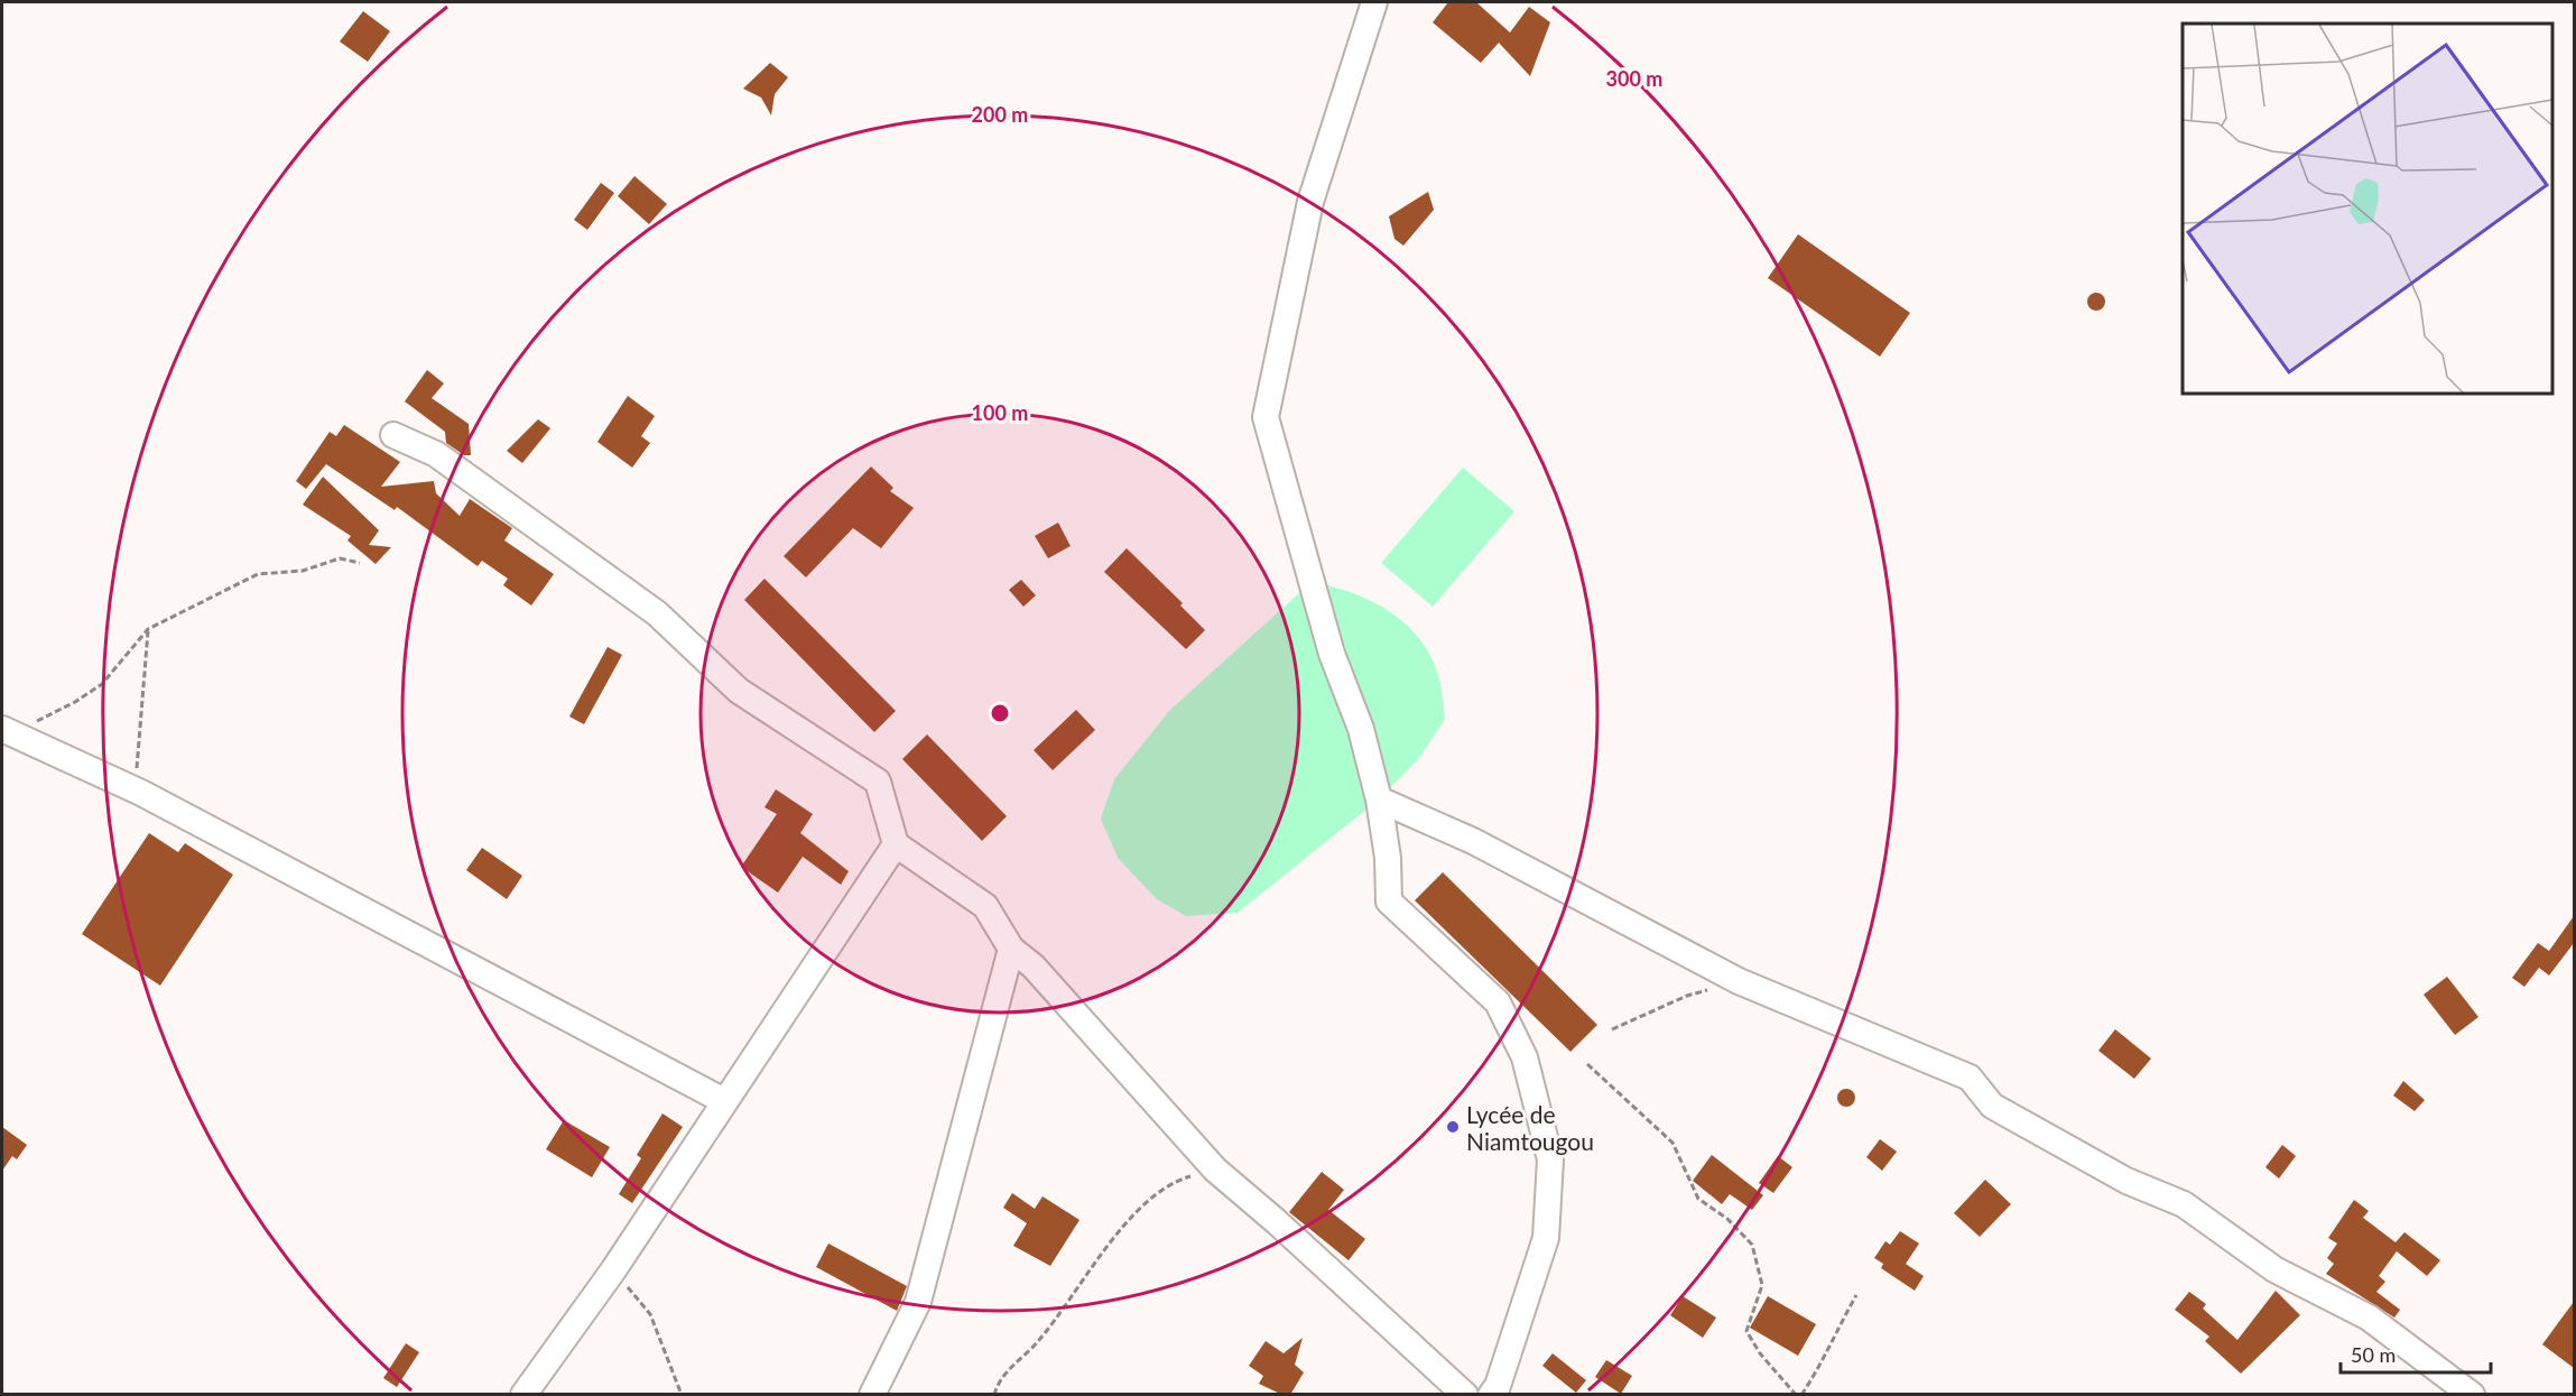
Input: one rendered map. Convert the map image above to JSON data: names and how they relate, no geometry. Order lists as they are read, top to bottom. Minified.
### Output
{"places":["Lycée de Niamtougou"],"scale_bar":"50 m","rings":["300 m","200 m","100 m"]}
